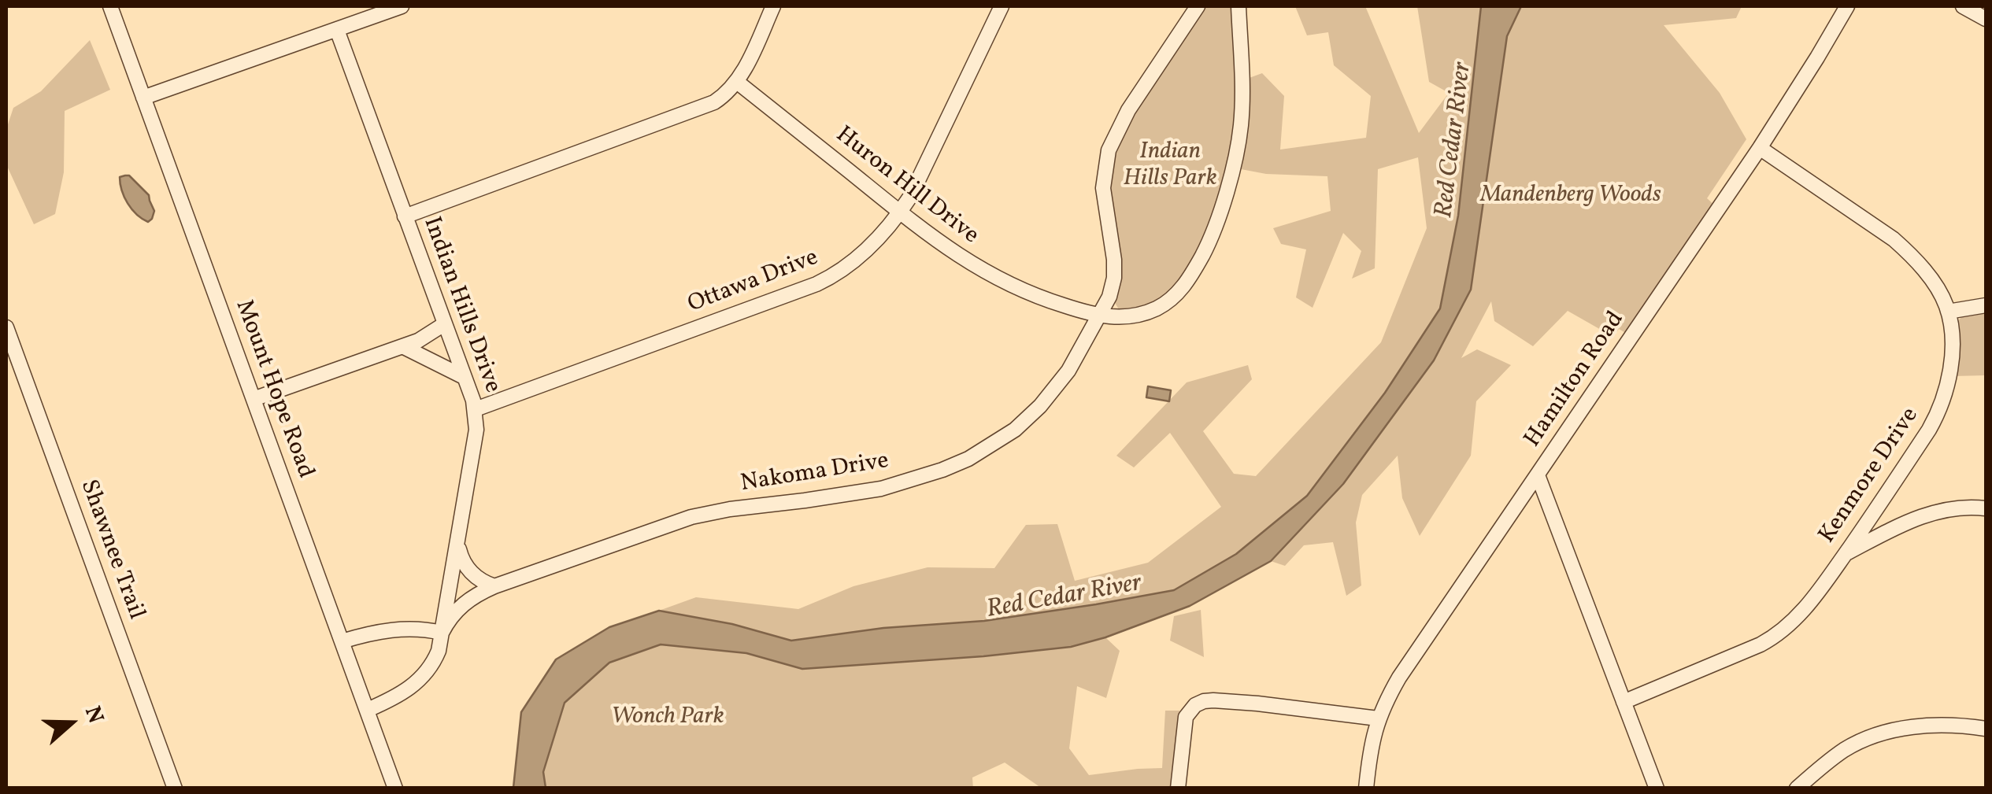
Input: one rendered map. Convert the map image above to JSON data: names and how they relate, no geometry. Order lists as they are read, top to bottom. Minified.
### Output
{"streets":{"street":["Huron Hill Drive","Ottawa Drive","Indian Hills Drive","Hamilton Road","Mount Hope Road","Nakoma Drive","Kenmore Drive","Shawnee Trail"]},"crossings":[["Huron Hill Drive","Ottawa Drive"],["Huron Hill Drive","Nakoma Drive"],["Ottawa Drive","Indian Hills Drive"],["Indian Hills Drive","Mount Hope Road"],["Indian Hills Drive","Nakoma Drive"],["Hamilton Road","Kenmore Drive"]],"water":["Red Cedar River"],"parks":["Indian Hills Park","Mandenberg Woods","Wonch Park"],"north":"right"}
